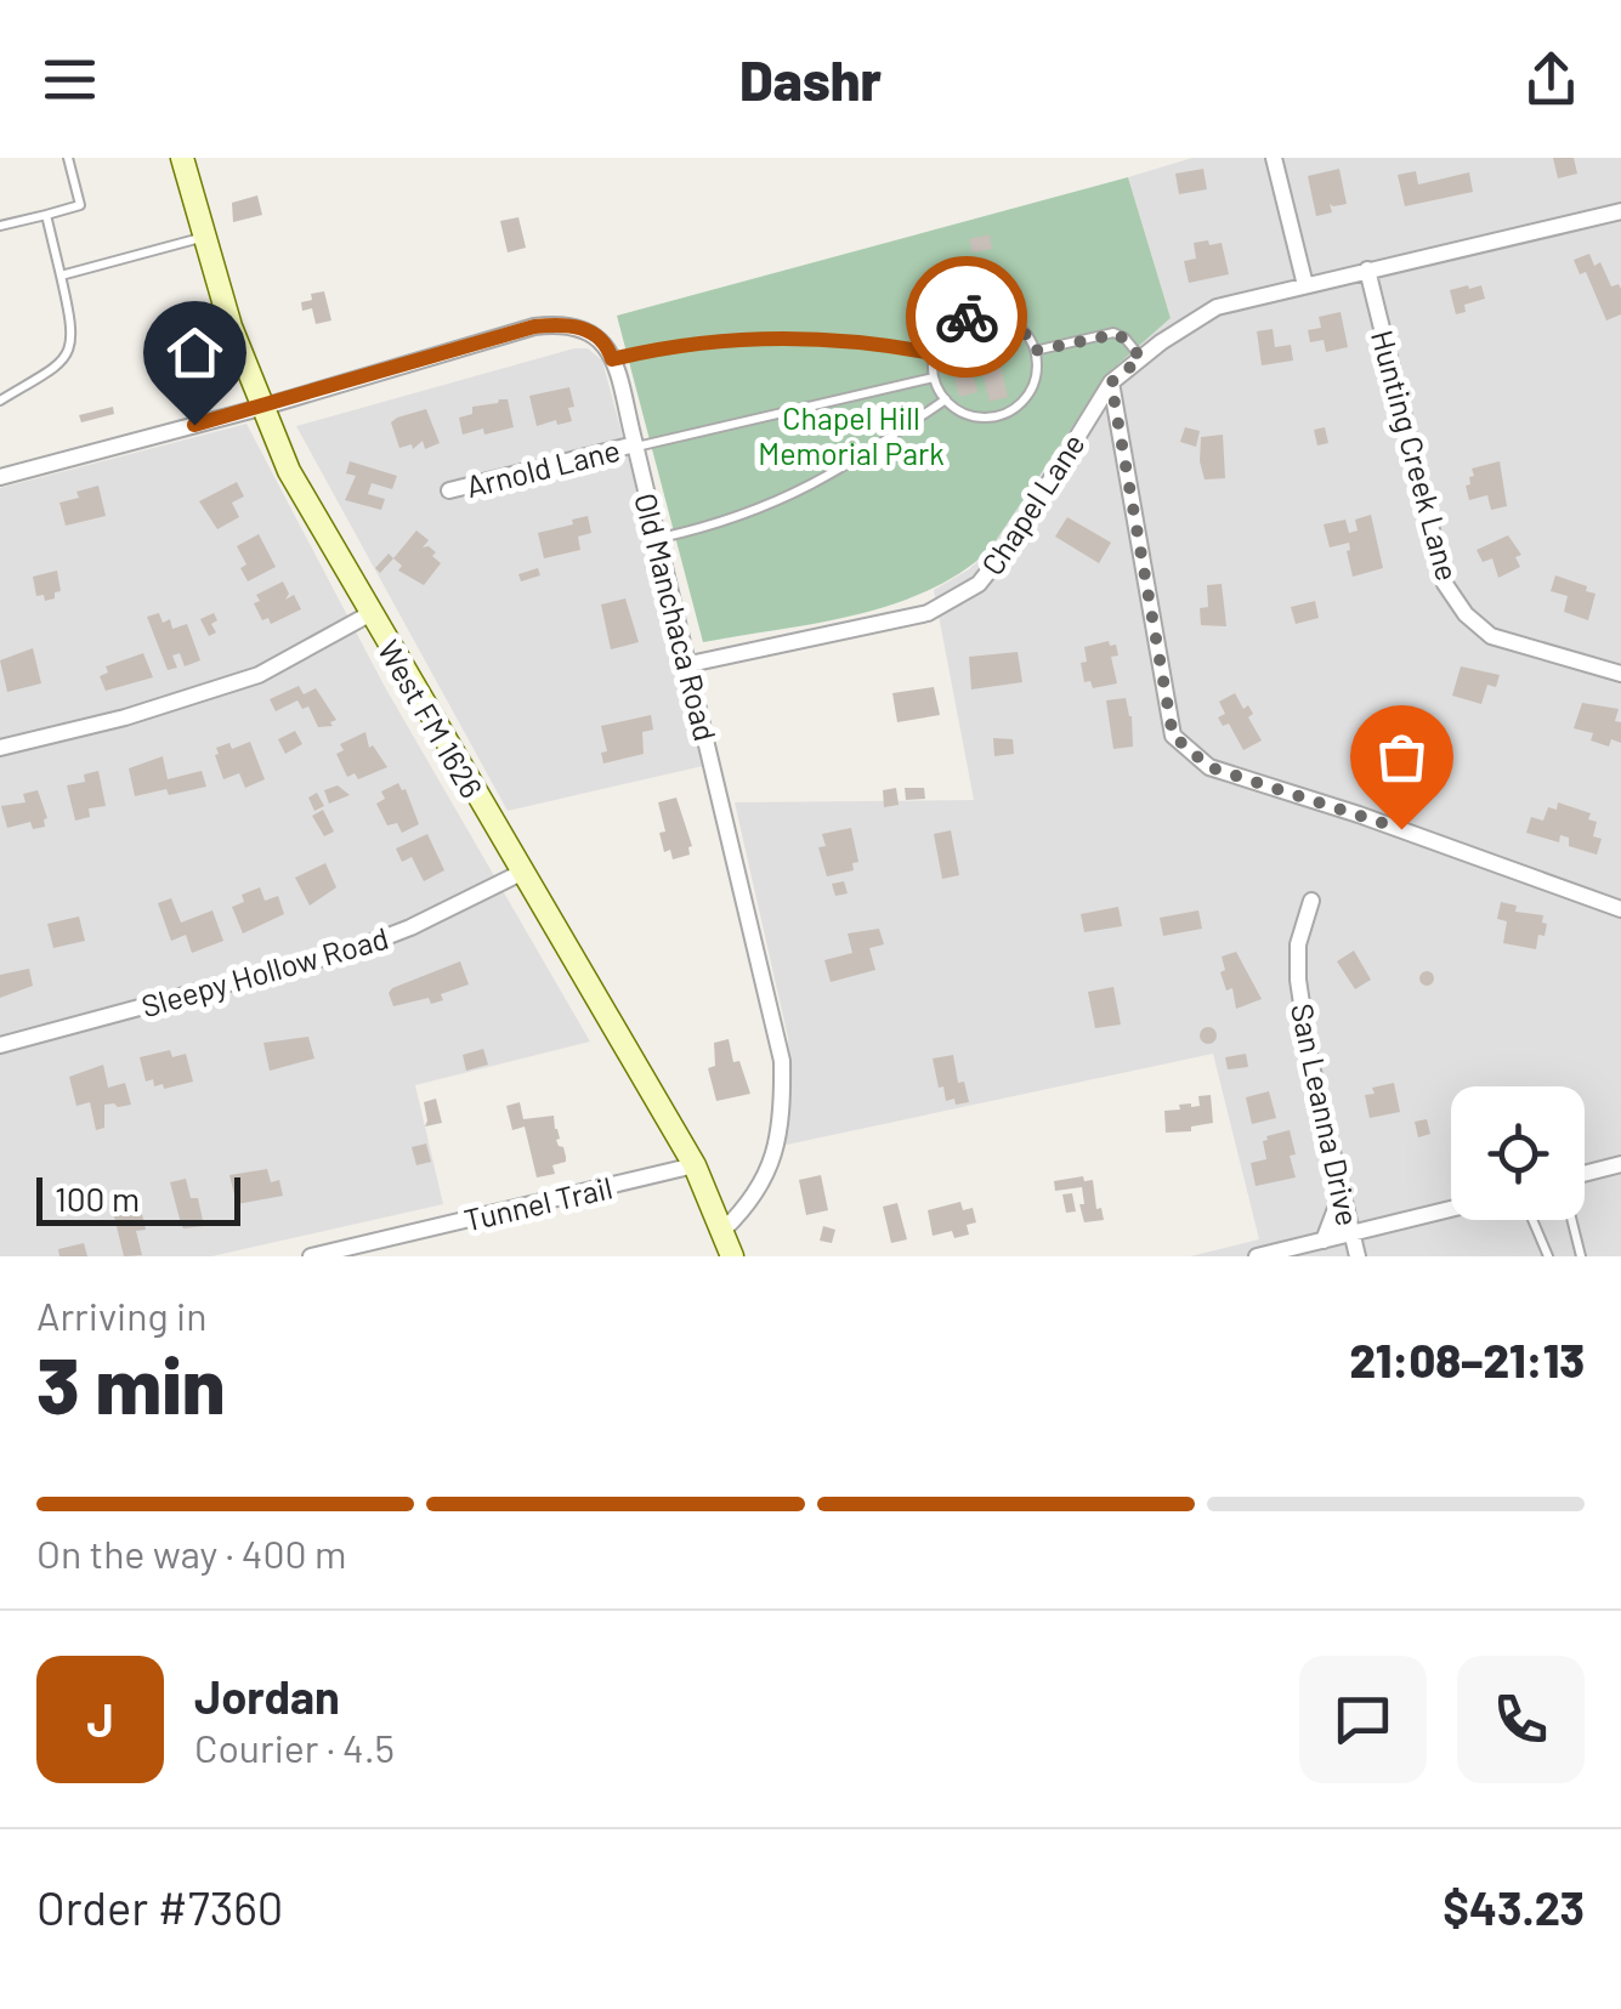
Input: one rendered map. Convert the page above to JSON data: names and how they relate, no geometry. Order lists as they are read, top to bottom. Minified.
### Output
{"streets":{"main road":["West FM 1626"],"street":["Hunting Creek Lane","Arnold Lane","Chapel Lane","Old Manchaca Road","Sleepy Hollow Road","San Leanna Drive","Tunnel Trail"]},"crossings":[["Hunting Creek Lane","Chapel Lane"],["Arnold Lane","Old Manchaca Road"],["Chapel Lane","Old Manchaca Road"],["Old Manchaca Road","West FM 1626"],["West FM 1626","Sleepy Hollow Road"],["West FM 1626","Tunnel Trail"]],"parks":["Chapel Hill Memorial Park"],"scale_bar":"100 m","page":{"header":"Dashr","scale":"100 m","heading":["3 min","Arriving in","21:08–21:13"],"panel":["Jordan","Courier · 4.5","Order #7360","$43.23"],"bar":"On the way · 400 m","round":"J"}}
